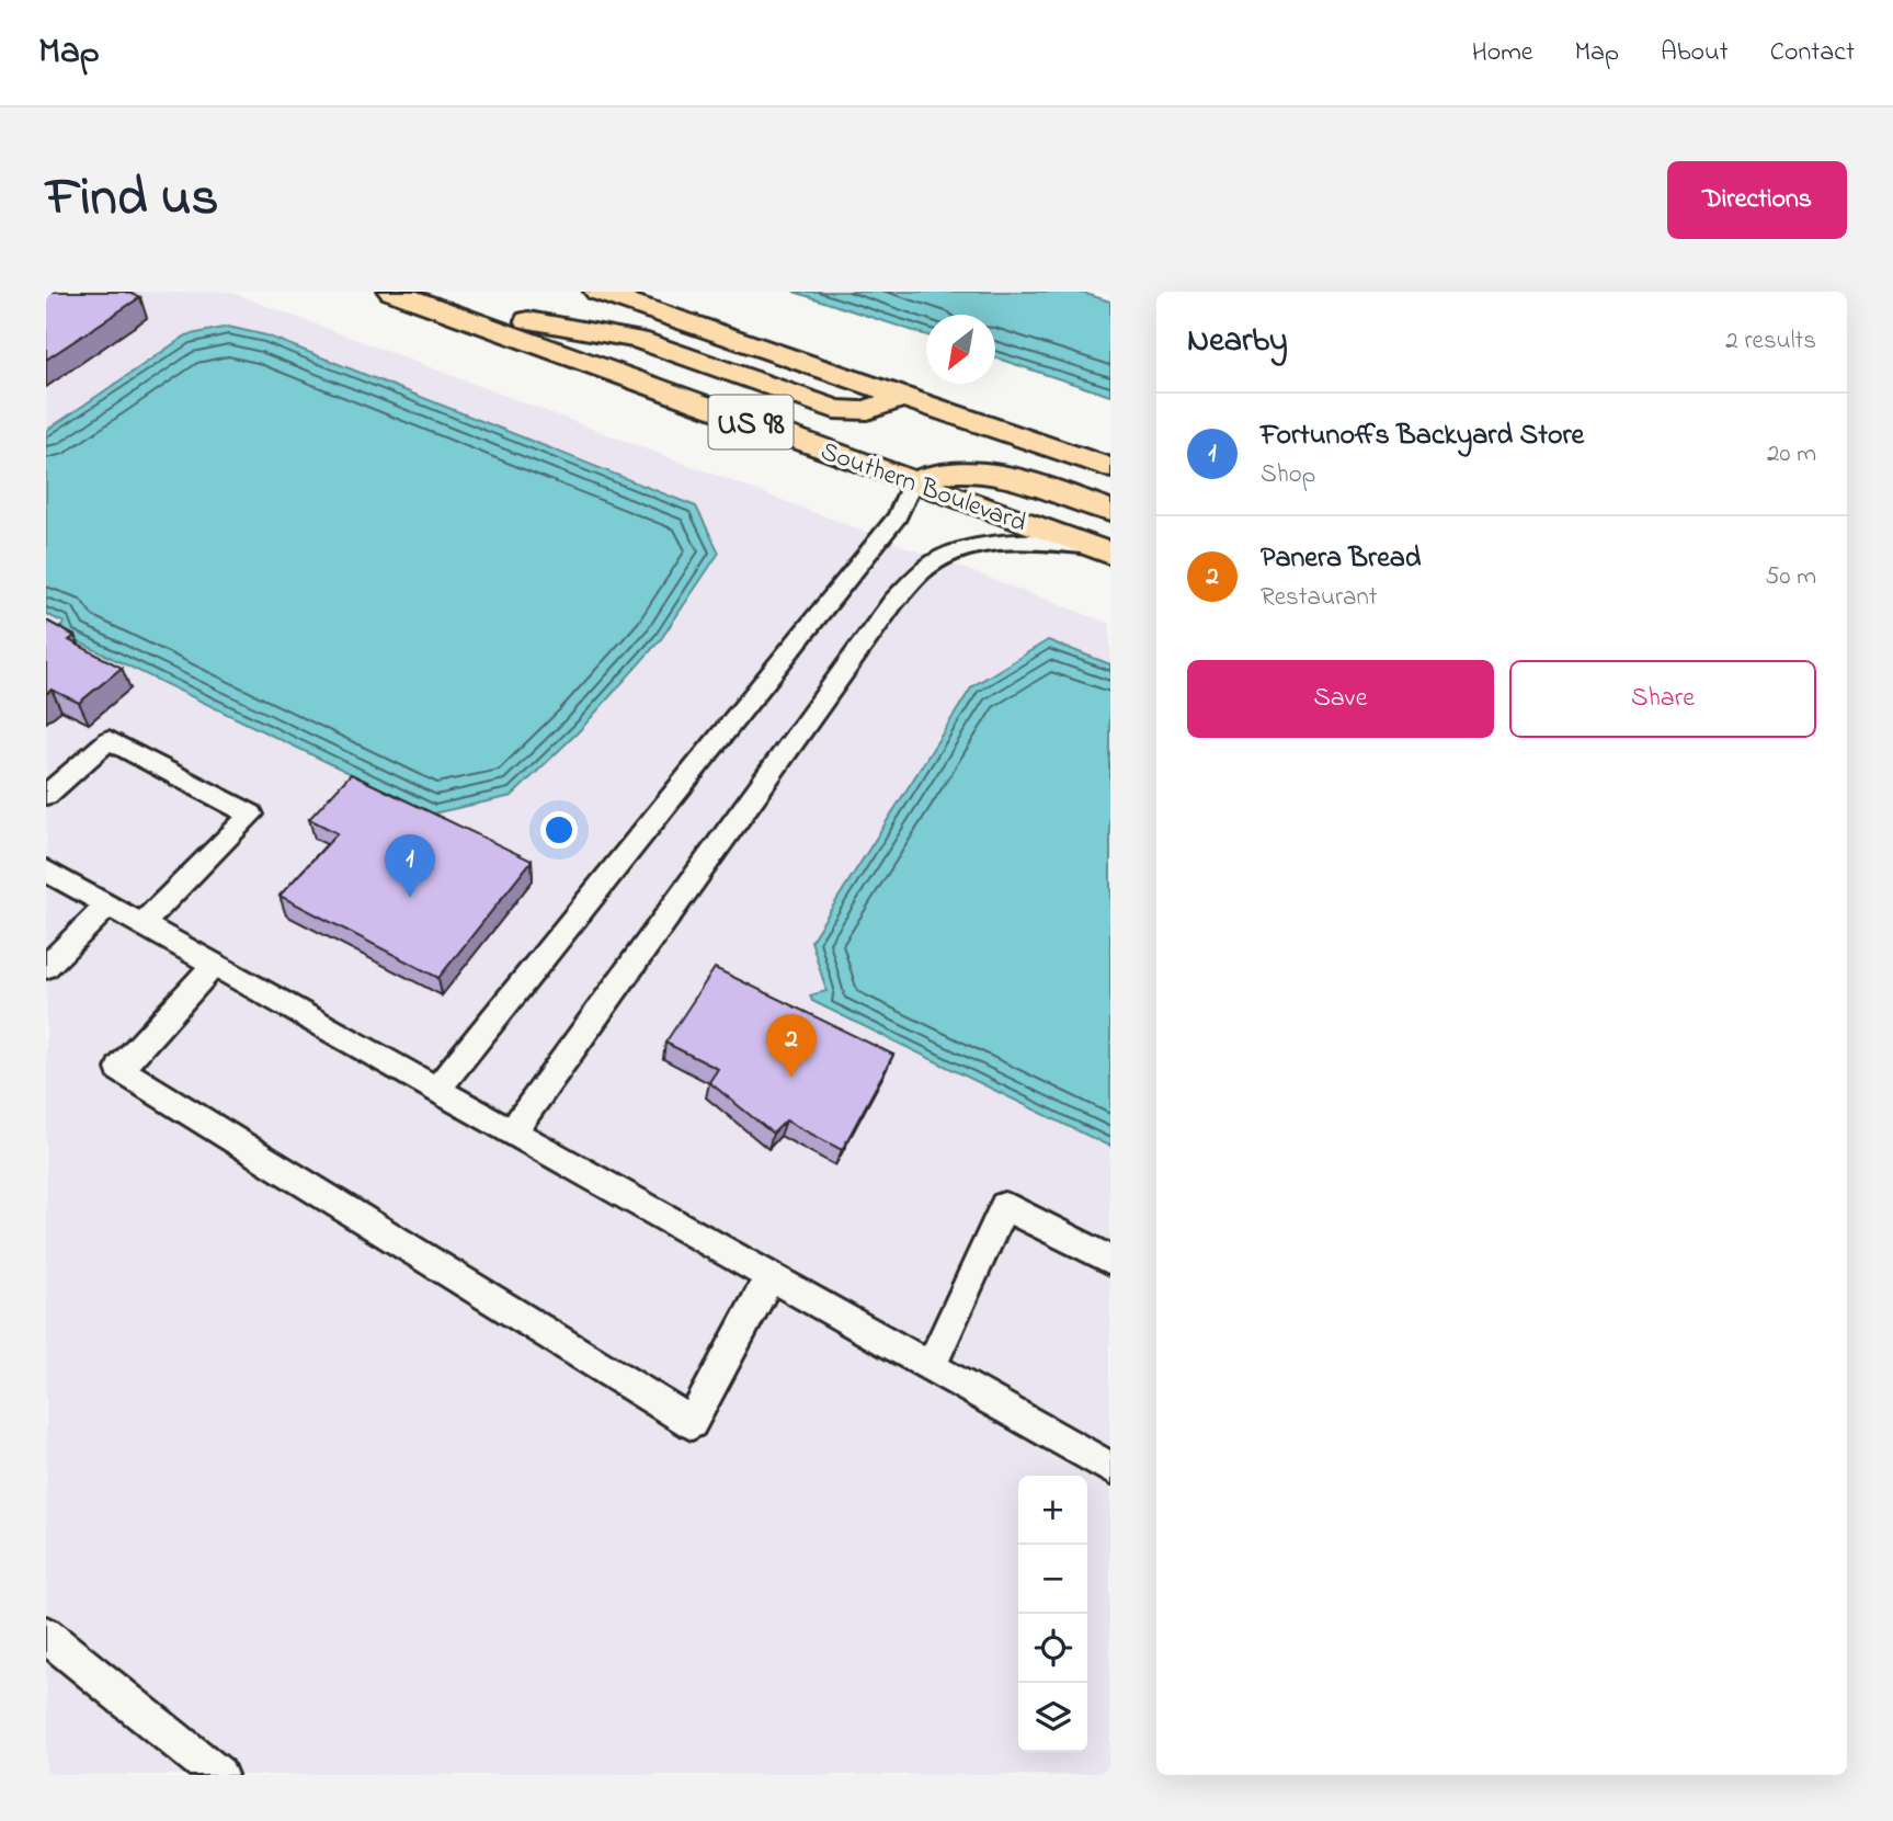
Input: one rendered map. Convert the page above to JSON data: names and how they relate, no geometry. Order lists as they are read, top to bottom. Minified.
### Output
{"streets":{"highway":["US 98","Southern Boulevard"]},"north":"bottom left","page":{"header":"Map","nav":["Home","Map","About","Contact"],"title":"Find us","buttons":["Directions",["Save","Share"]],"heading":["Nearby","2 results"],"list":[{"mark":"1","name":"Fortunoffs Backyard Store","note":"Shop","value":"20 m"},{"mark":"2","name":"Panera Bread","note":"Restaurant","value":"50 m"}],"pins":["1","2"],"map_buttons":["+","−"]}}
